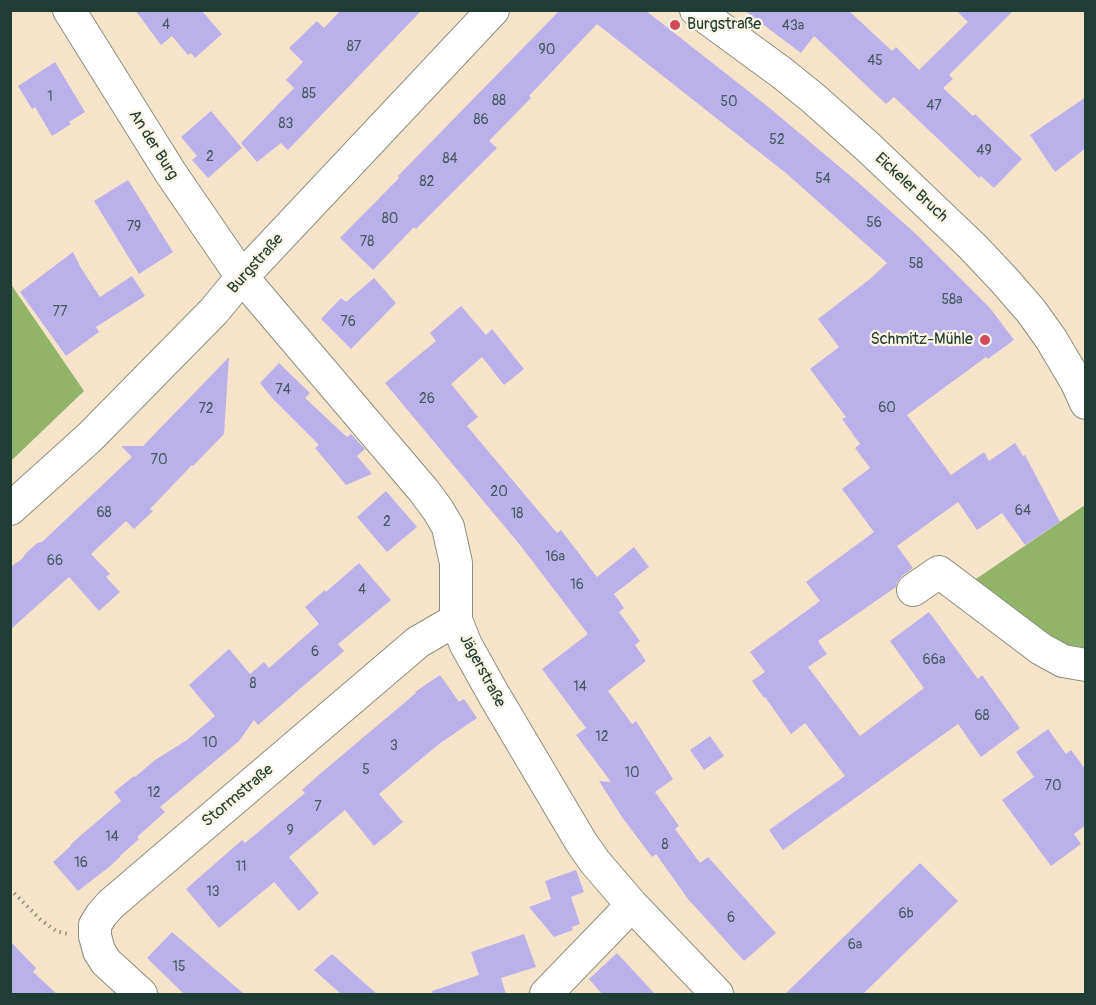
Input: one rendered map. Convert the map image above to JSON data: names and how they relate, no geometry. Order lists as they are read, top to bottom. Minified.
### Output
{"streets":{"street":["An der Burg","Eickeler Bruch","Burgstraße","Jägerstraße","Stormstraße"]},"crossings":[["An der Burg","Burgstraße"],["An der Burg","Jägerstraße"],["Burgstraße","Jägerstraße"],["Jägerstraße","Stormstraße"]],"places":["Burgstraße","Schmitz-Mühle"],"house_numbers":["4","43a","87","90","45","85","1","88","50","47","86","83","52","49","2","84","54","82","80","56","79","78","58","58a","77","76","74","26","60","72","70","20","64","68","18","2","16a","66","16","4","6","66a","8","14","68","12","10","3","5","10","70","12","7","9","14","8","16","11","13","6b","6","6a","15"]}
